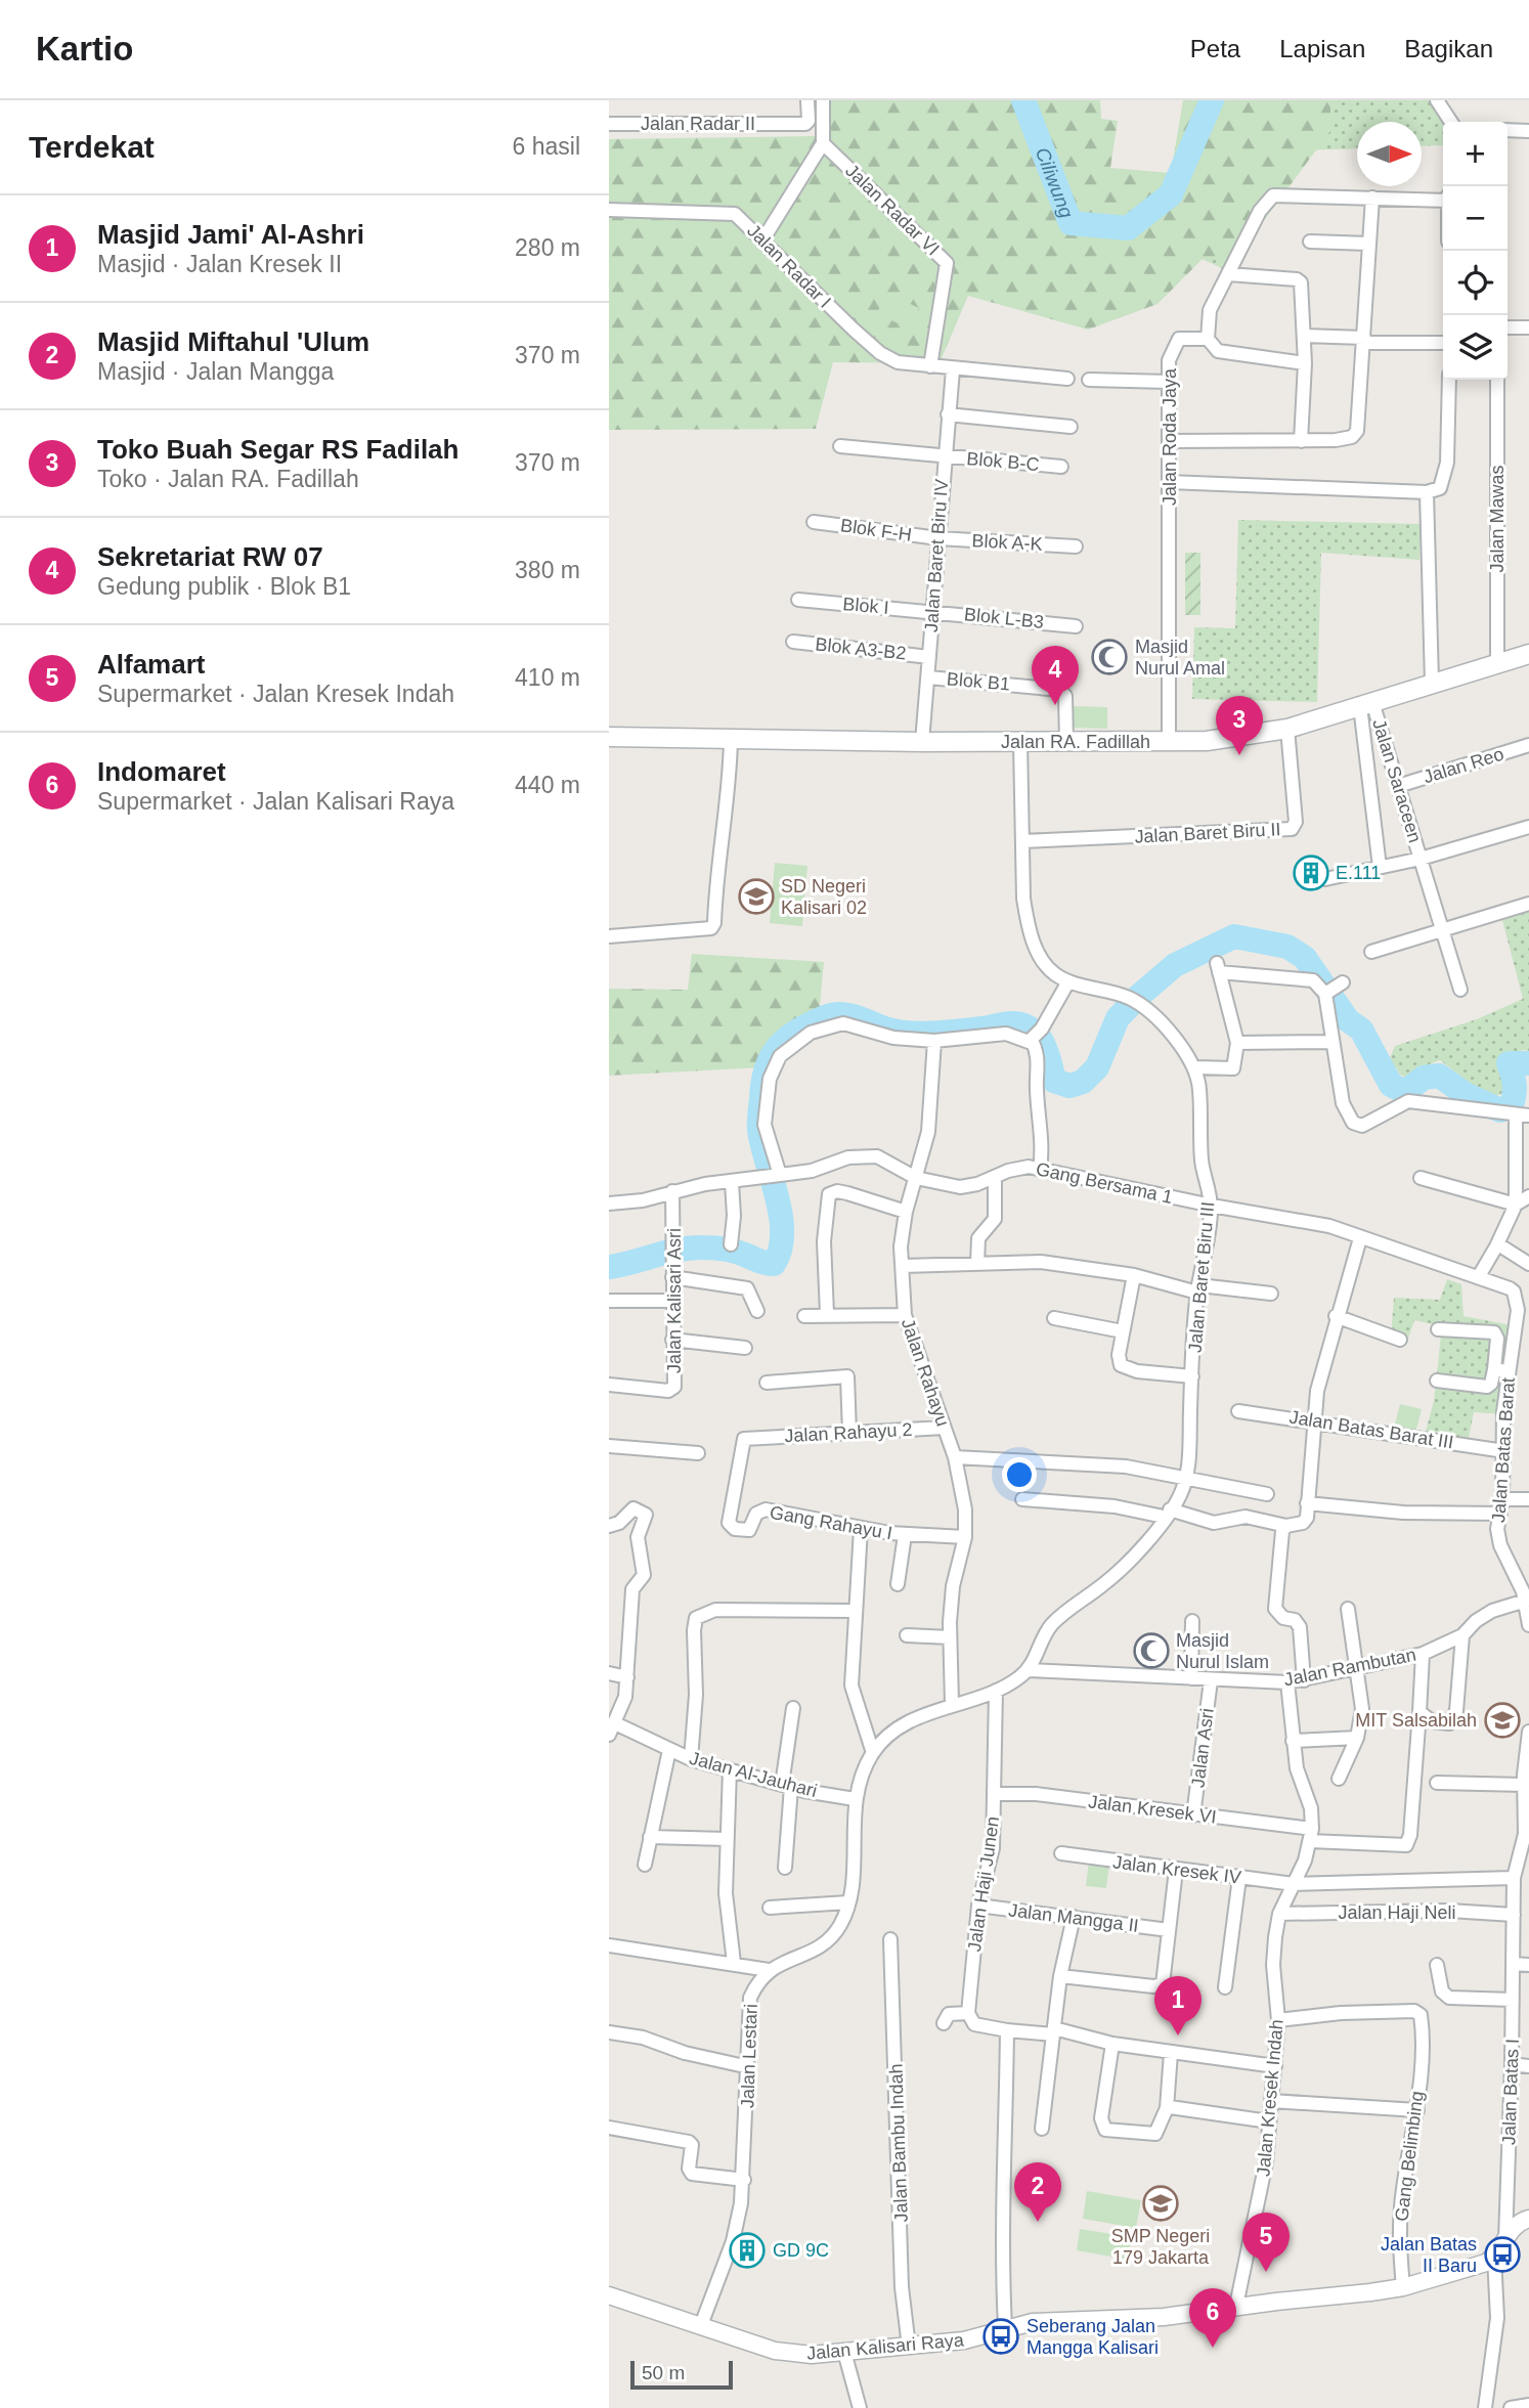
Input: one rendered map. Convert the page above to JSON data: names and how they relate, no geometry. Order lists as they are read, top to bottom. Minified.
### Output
{"streets":{"main road":["Jalan RA. Fadillah"],"street":["Jalan Radar II","Jalan Radar VI","Jalan Radar I","Jalan Roda Jaya","Blok B-C","Jalan Mawas","Blok F-H","Blok A-K","Jalan Baret Biru IV","Blok I","Blok L-B3","Blok A3-B2","Blok B1","Jalan Reo","Jalan Saraceen","Jalan Baret Biru II","Gang Bersama 1","Jalan Baret Biru III","Jalan Kalisari Asri","Jalan Rahayu","Jalan Batas Barat III","Jalan Rahayu 2","Jalan Batas Barat","Gang Rahayu I","Jalan Rambutan","Jalan Asri","Jalan Al-Jauhari","Jalan Kresek VI","Jalan Kresek IV","Jalan Haji Junen","Jalan Haji Neli","Jalan Mangga II","Jalan Lestari","Jalan Batas I","Jalan Kresek Indah","Jalan Bambu Indah","Gang Belimbing","Jalan Kalisari Raya"]},"crossings":[["Jalan Radar VI","Jalan Radar I"],["Jalan Radar I","Jalan Baret Biru IV"],["Jalan Roda Jaya","Jalan RA. Fadillah"],["Blok B-C","Jalan Baret Biru IV"],["Jalan Mawas","Jalan RA. Fadillah"],["Blok F-H","Blok A-K"],["Blok F-H","Jalan Baret Biru IV"],["Blok A-K","Jalan Baret Biru IV"],["Jalan Baret Biru IV","Blok I"],["Jalan Baret Biru IV","Blok L-B3"],["Jalan Baret Biru IV","Blok A3-B2"],["Jalan Baret Biru IV","Blok B1"],["Jalan Baret Biru IV","Jalan RA. Fadillah"],["Blok I","Blok L-B3"],["Blok B1","Jalan RA. Fadillah"],["Jalan RA. Fadillah","Jalan Saraceen"],["Jalan RA. Fadillah","Jalan Baret Biru II"],["Jalan Reo","Jalan Saraceen"],["Gang Bersama 1","Jalan Baret Biru III"],["Gang Bersama 1","Jalan Kalisari Asri"],["Gang Bersama 1","Jalan Rahayu"],["Gang Bersama 1","Jalan Batas Barat"],["Jalan Baret Biru III","Jalan Rambutan"],["Jalan Rahayu","Jalan Rahayu 2"],["Jalan Rahayu","Gang Rahayu I"],["Jalan Batas Barat III","Jalan Batas Barat"],["Jalan Rahayu 2","Gang Rahayu I"],["Jalan Batas Barat","Jalan Rambutan"],["Jalan Rambutan","Jalan Asri"],["Jalan Asri","Jalan Kresek VI"],["Jalan Kresek VI","Jalan Haji Junen"],["Jalan Kresek VI","Jalan Kresek Indah"],["Jalan Kresek IV","Jalan Batas I"],["Jalan Kresek IV","Jalan Kresek Indah"],["Jalan Haji Junen","Jalan Mangga II"],["Jalan Haji Neli","Jalan Batas I"],["Jalan Haji Neli","Jalan Kresek Indah"],["Jalan Lestari","Jalan Kalisari Raya"],["Jalan Batas I","Jalan Kalisari Raya"],["Jalan Kresek Indah","Gang Belimbing"],["Jalan Kresek Indah","Jalan Kalisari Raya"],["Jalan Bambu Indah","Jalan Kalisari Raya"],["Gang Belimbing","Jalan Kalisari Raya"]],"water":["Ciliwung"],"places":{"mosque":["Masjid Nurul Amal","Masjid Nurul Islam"],"building":["E.111","GD 9C"],"school or university":["SD Negeri Kalisari 02","MIT Salsabilah","SMP Negeri 179 Jakarta"],"bus stop":["Jalan Batas II Baru","Seberang Jalan Mangga Kalisari"]},"scale_bar":"50 m","north":"right","page":{"header":"Kartio","nav":["Peta","Lapisan","Bagikan"],"heading":["Terdekat","6 hasil"],"map_buttons":["+","−"],"list":[{"mark":"1","name":"Masjid Jami' Al-Ashri","note":"Masjid · Jalan Kresek II","value":"280 m"},{"mark":"2","name":"Masjid Miftahul 'Ulum","note":"Masjid · Jalan Mangga","value":"370 m"},{"mark":"3","name":"Toko Buah Segar RS Fadilah","note":"Toko · Jalan RA. Fadillah","value":"370 m"},{"mark":"4","name":"Sekretariat RW 07","note":"Gedung publik · Blok B1","value":"380 m"},{"mark":"5","name":"Alfamart","note":"Supermarket · Jalan Kresek Indah","value":"410 m"},{"mark":"6","name":"Indomaret","note":"Supermarket · Jalan Kalisari Raya","value":"440 m"}],"pins":["4","3","1","2","5","6"],"scale":"50 m"}}
